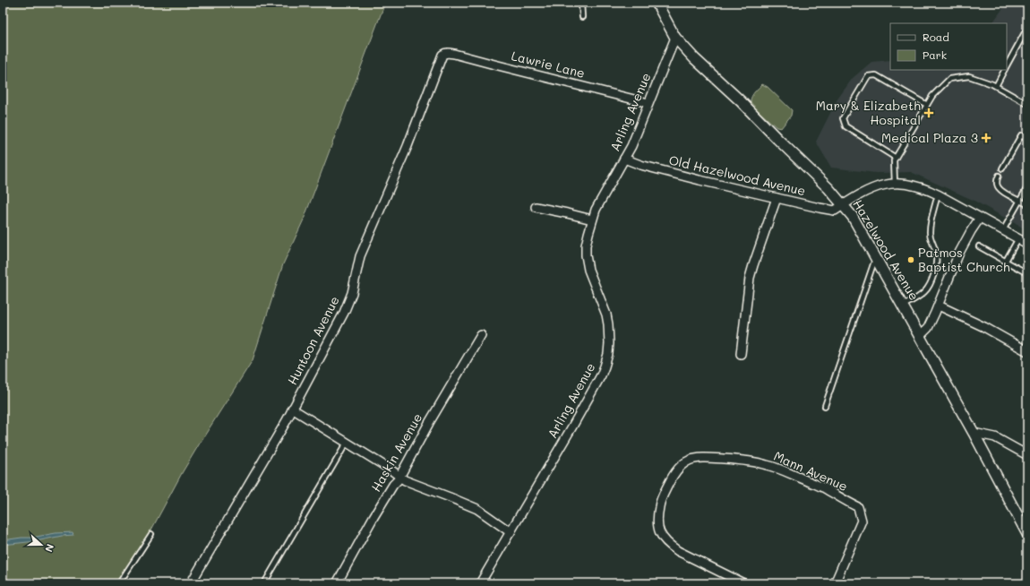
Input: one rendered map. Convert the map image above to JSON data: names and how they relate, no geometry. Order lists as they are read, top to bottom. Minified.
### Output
{"streets":{"street":["Lawrie Lane","Arling Avenue","Old Hazelwood Avenue","Hazelwood Avenue","Huntoon Avenue","Haskin Avenue","Mann Avenue"]},"crossings":[["Lawrie Lane","Arling Avenue"],["Lawrie Lane","Huntoon Avenue"],["Arling Avenue","Old Hazelwood Avenue"],["Arling Avenue","Hazelwood Avenue"],["Old Hazelwood Avenue","Hazelwood Avenue"]],"places":{"health":["Mary & Elizabeth Hospital","Medical Plaza 3"],"other":["Patmos Baptist Church"]},"legend":["Road","Park"],"north":"right"}
